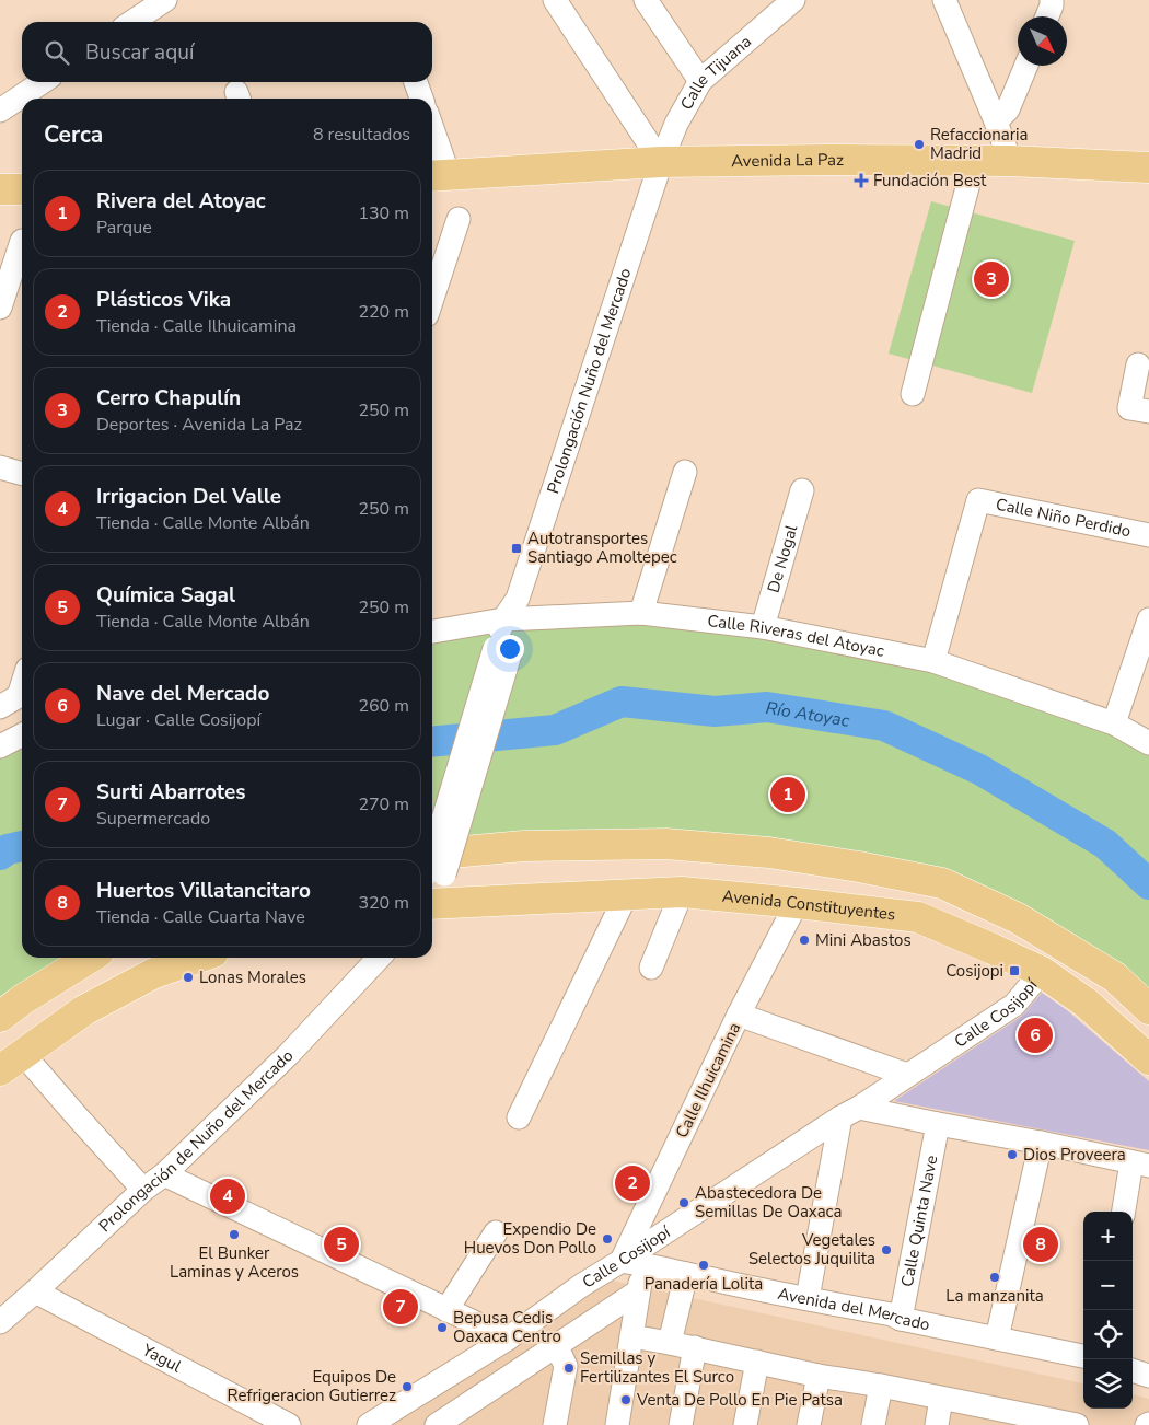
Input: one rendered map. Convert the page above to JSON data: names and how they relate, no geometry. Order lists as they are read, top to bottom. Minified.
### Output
{"streets":{"main road":["Avenida La Paz","Avenida Constituyentes"],"street":["Calle Tijuana","Prolongación Nuño del Mercado","Calle Niño Perdido","De Nogal","Calle Riveras del Atoyac","Calle Cosijopí","Calle Ilhuicamina","Prolongación de Nuño del Mercado","Calle Quinta Nave","Avenida del Mercado","Yagul"]},"crossings":[["Calle Tijuana","Avenida La Paz"],["Calle Tijuana","Prolongación Nuño del Mercado"],["Avenida La Paz","Prolongación Nuño del Mercado"],["Prolongación Nuño del Mercado","Calle Riveras del Atoyac"],["Calle Niño Perdido","Calle Riveras del Atoyac"],["De Nogal","Calle Riveras del Atoyac"],["Avenida Constituyentes","Calle Cosijopí"],["Avenida Constituyentes","Calle Ilhuicamina"],["Calle Cosijopí","Calle Ilhuicamina"],["Calle Cosijopí","Avenida del Mercado"],["Calle Ilhuicamina","Avenida del Mercado"],["Prolongación de Nuño del Mercado","Yagul"],["Calle Quinta Nave","Avenida del Mercado"]],"water":["Río Atoyac"],"places":{"other":["Refaccionaria Madrid","Mini Abastos","Lonas Morales","Dios Proveera","Abastecedora De Semillas De Oaxaca","El Bunker Laminas y Aceros","Expendio De Huevos Don Pollo","Vegetales Selectos Juquilita","Panadería Lolita","La manzanita","Bepusa Cedis Oaxaca Centro","Semillas y Fertilizantes El Surco","Equipos De Refrigeracion Gutierrez","Venta De Pollo En Pie Patsa"],"health":["Fundación Best"],"transit":["Autotransportes Santiago Amoltepec","Cosijopi"]},"north":"bottom right","page":{"search":"Buscar aquí","heading":["Cerca","8 resultados"],"list":[{"mark":"1","name":"Rivera del Atoyac","note":"Parque","value":"130 m"},{"mark":"2","name":"Plásticos Vika","note":"Tienda · Calle Ilhuicamina","value":"220 m"},{"mark":"3","name":"Cerro Chapulín","note":"Deportes · Avenida La Paz","value":"250 m"},{"mark":"4","name":"Irrigacion Del Valle","note":"Tienda · Calle Monte Albán","value":"250 m"},{"mark":"5","name":"Química Sagal","note":"Tienda · Calle Monte Albán","value":"250 m"},{"mark":"6","name":"Nave del Mercado","note":"Lugar · Calle Cosijopí","value":"260 m"},{"mark":"7","name":"Surti Abarrotes","note":"Supermercado","value":"270 m"},{"mark":"8","name":"Huertos Villatancitaro","note":"Tienda · Calle Cuarta Nave","value":"320 m"}],"pins":["3","1","6","2","4","5","8","7"],"map_buttons":["+","−"]}}
